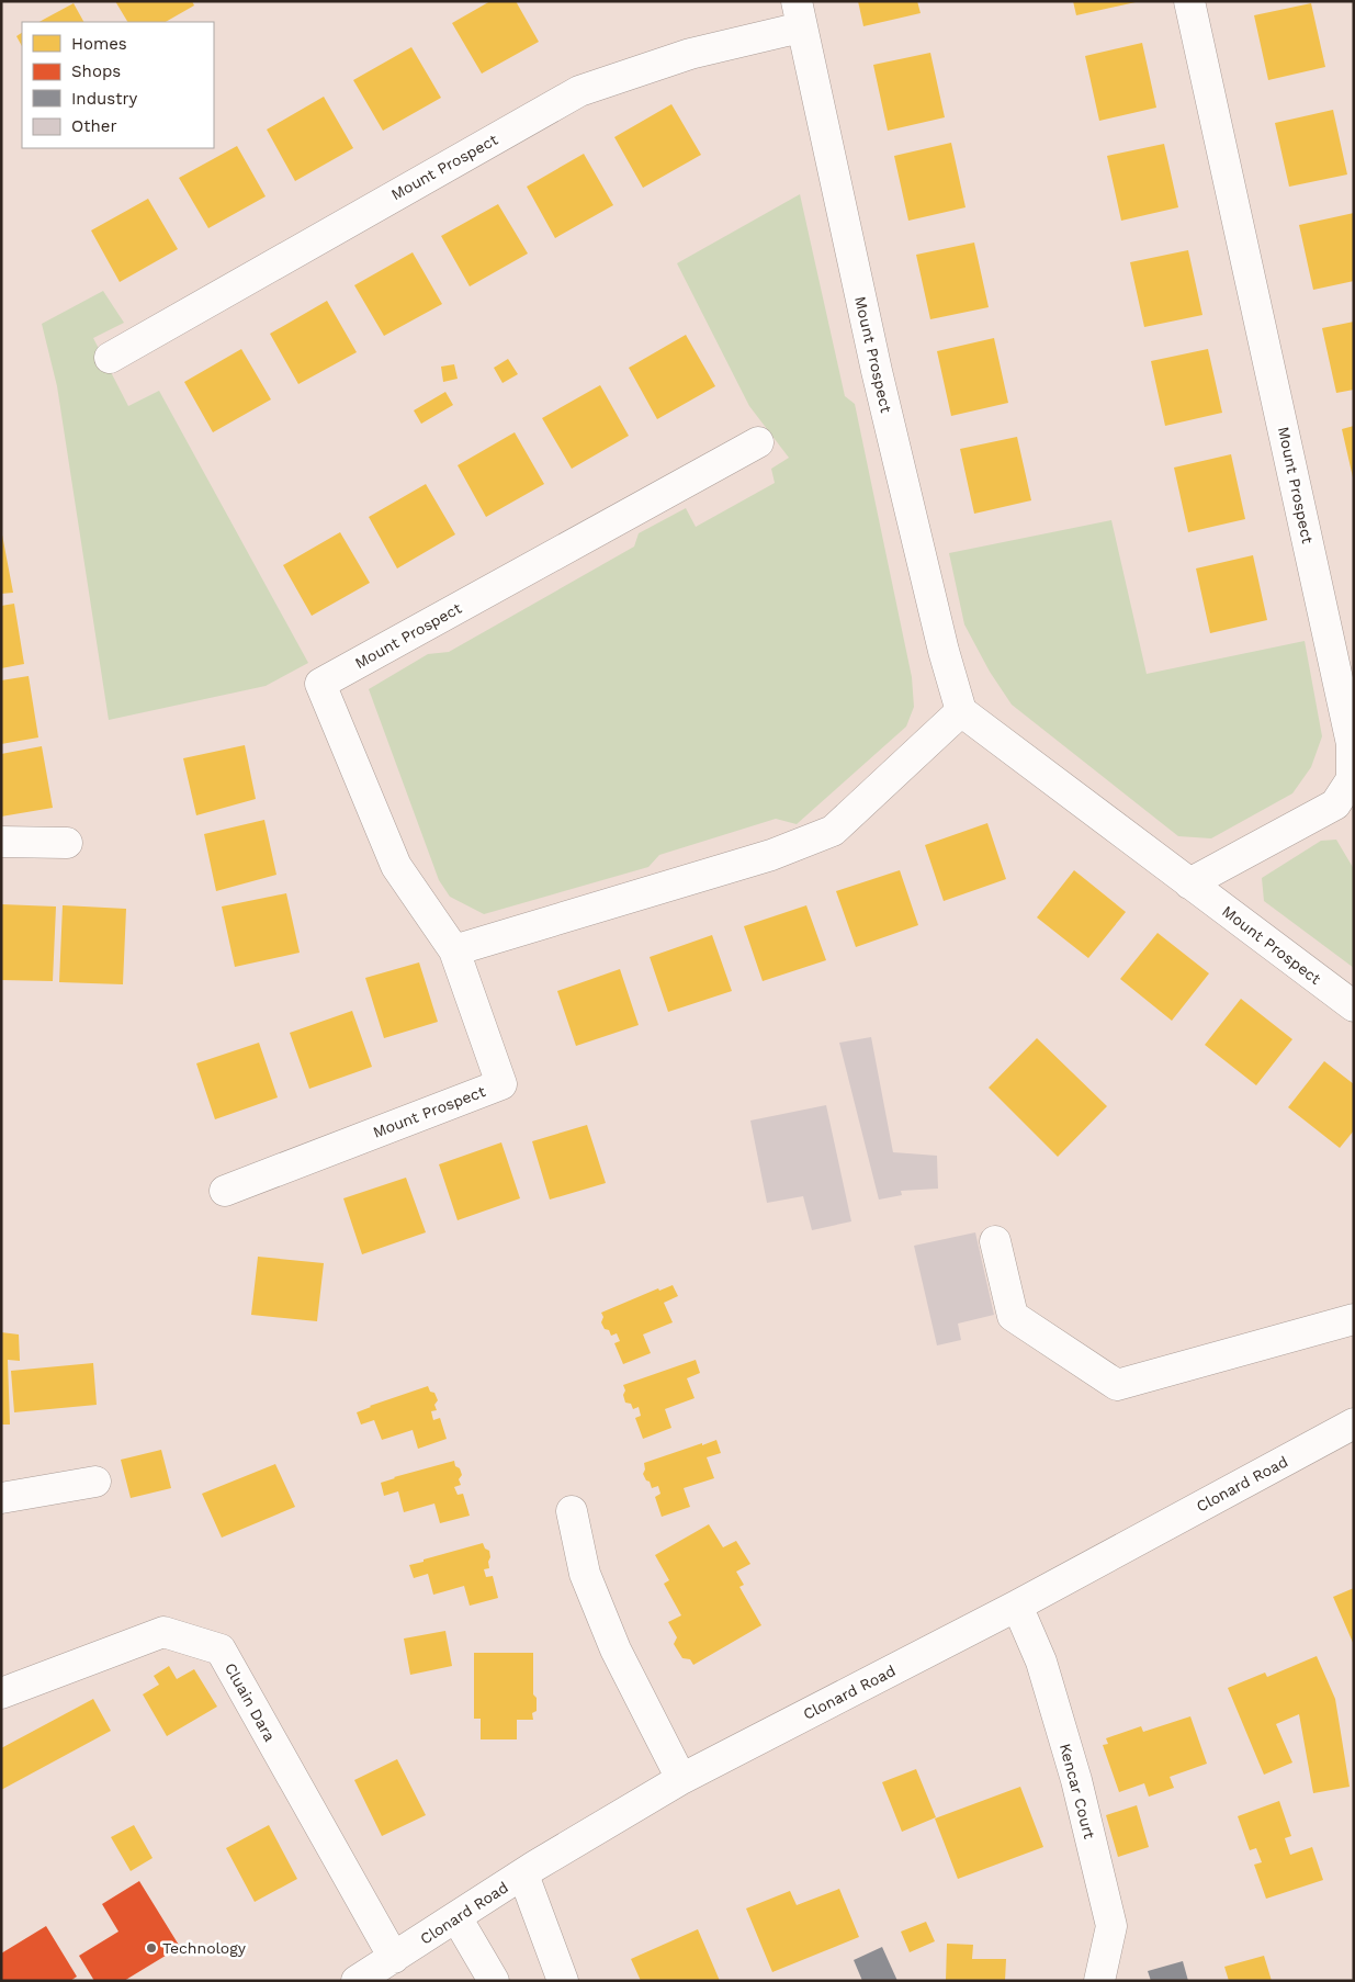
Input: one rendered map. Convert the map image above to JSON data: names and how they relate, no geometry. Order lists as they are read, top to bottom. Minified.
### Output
{"streets":{"street":["Mount Prospect","Clonard Road","Cluain Dara","Kencar Court"]},"crossings":[["Clonard Road","Cluain Dara"],["Clonard Road","Kencar Court"]],"places":["Technology"],"legend":["Homes","Shops","Industry","Other"]}
